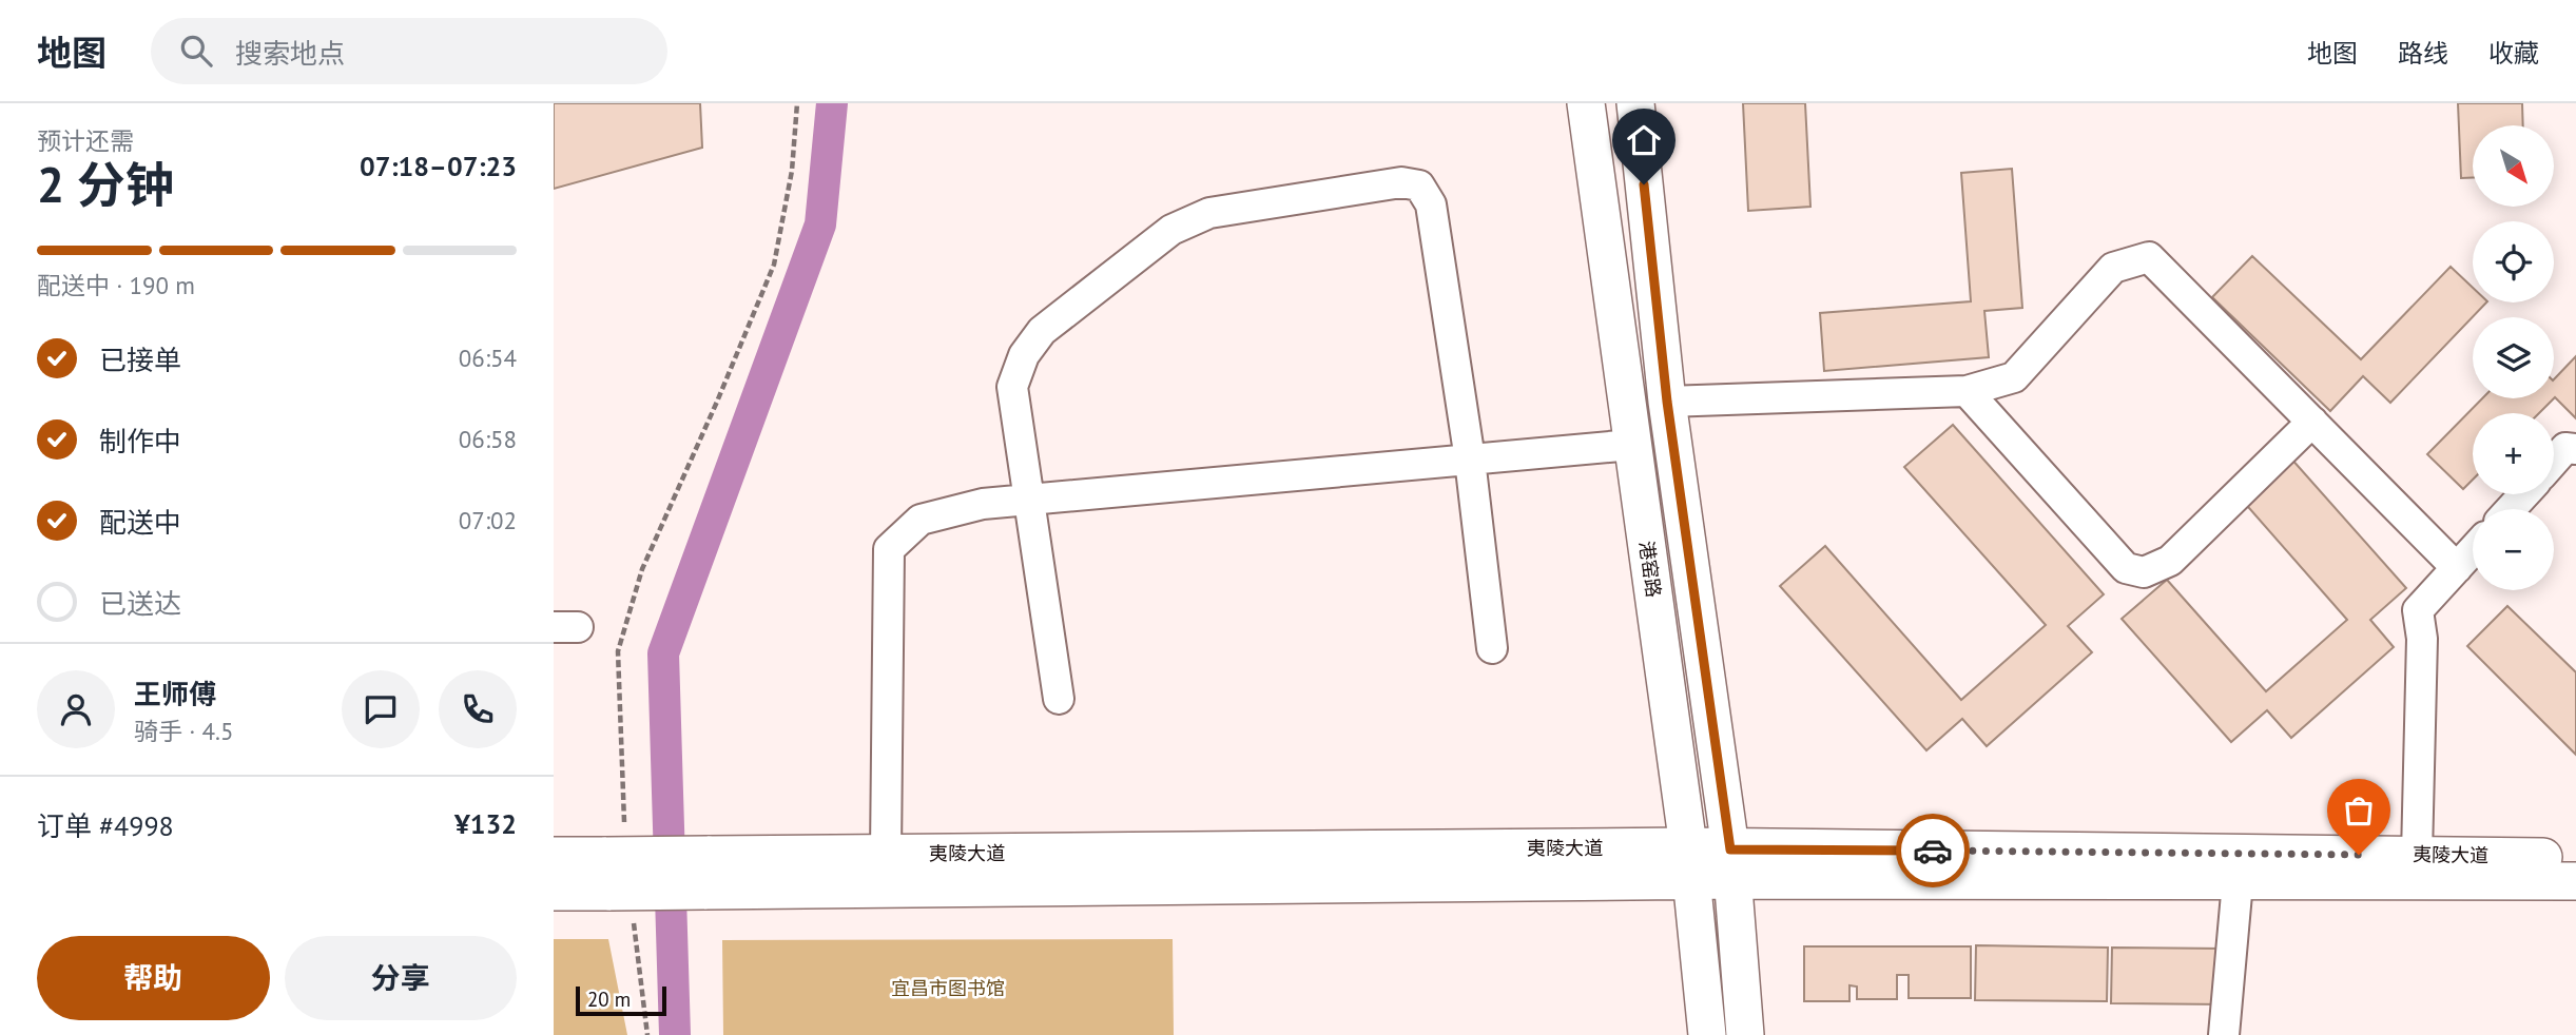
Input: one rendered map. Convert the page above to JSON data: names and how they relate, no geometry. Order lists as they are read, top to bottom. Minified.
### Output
{"streets":{"main road":["港窑路","夷陵大道"]},"crossings":[["港窑路","夷陵大道"]],"parks":["宜昌市图书馆"],"scale_bar":"20 m","north":"bottom right","page":{"header":"地图","search":"搜索地点","nav":["地图","路线","收藏"],"heading":["2 分钟","预计还需","07:18–07:23"],"panel":["王师傅","骑手 · 4.5","订单 #4998","¥132"],"map_buttons":["+","−"],"bar":"配送中 · 190 m","list":[["已接单","06:54"],["制作中","06:58"],["配送中","07:02"],"已送达"],"buttons":["帮助","分享"],"scale":"20 m"}}
